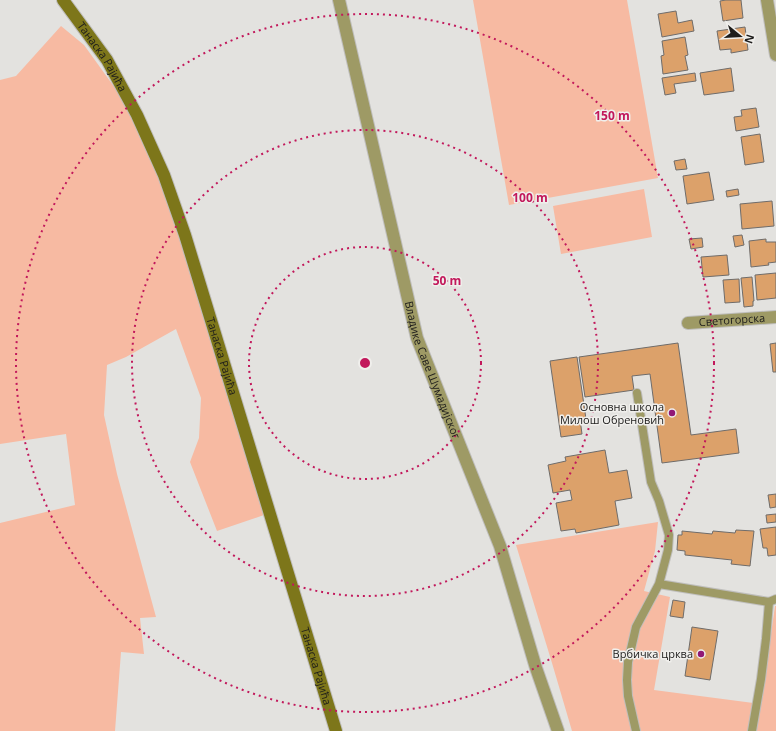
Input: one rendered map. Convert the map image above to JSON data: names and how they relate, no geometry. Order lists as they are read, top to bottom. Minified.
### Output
{"streets":{"street":["Танаска Рајића","Светогорска","Владике Саве Шумадијског"]},"places":["Основна школа Милош Обреновић","Врбичка црква"],"north":"right","rings":["150 m","100 m","50 m"]}
